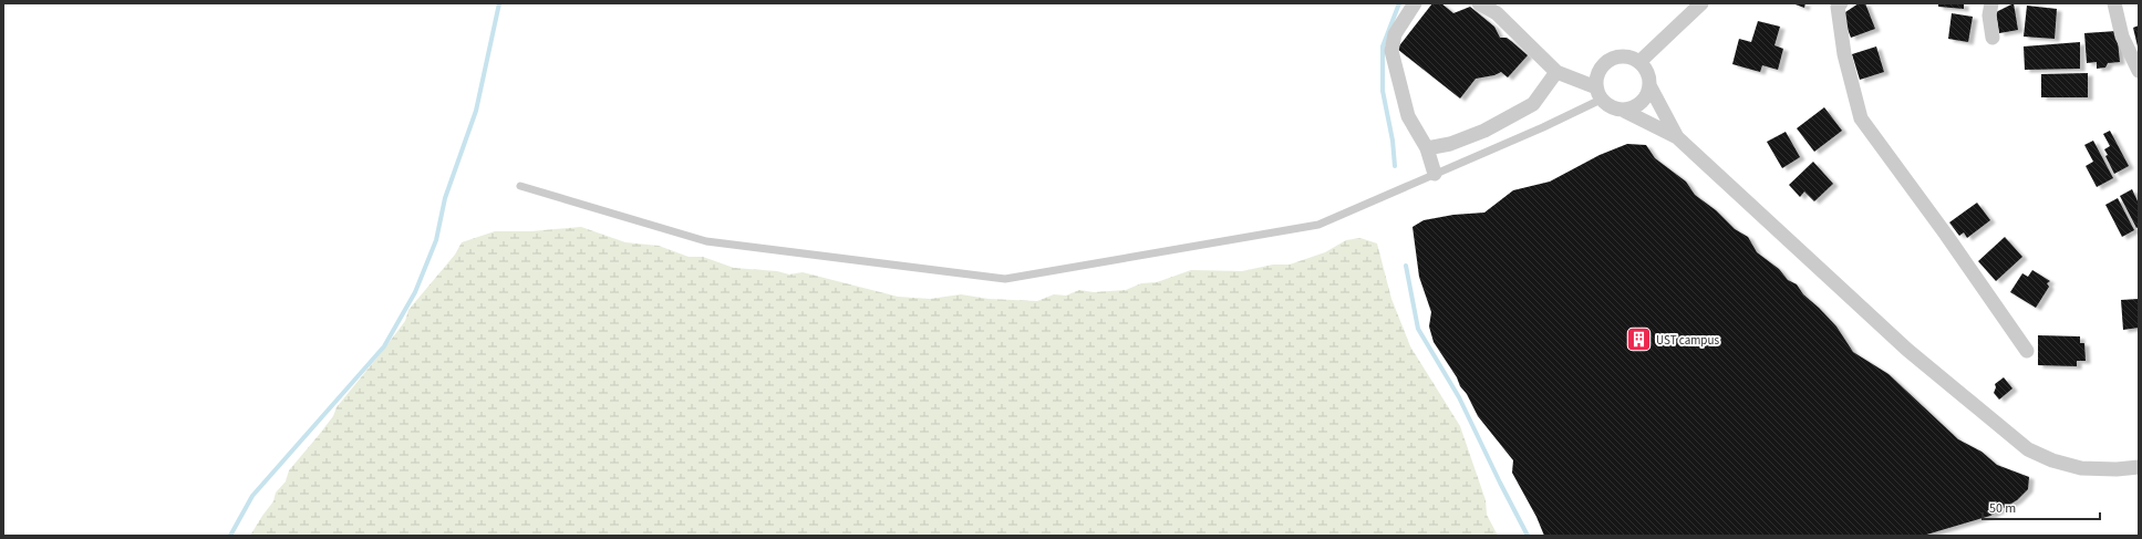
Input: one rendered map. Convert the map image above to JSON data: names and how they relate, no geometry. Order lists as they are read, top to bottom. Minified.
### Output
{"places":{"building":["UST campus"]},"scale_bar":"50 m"}
